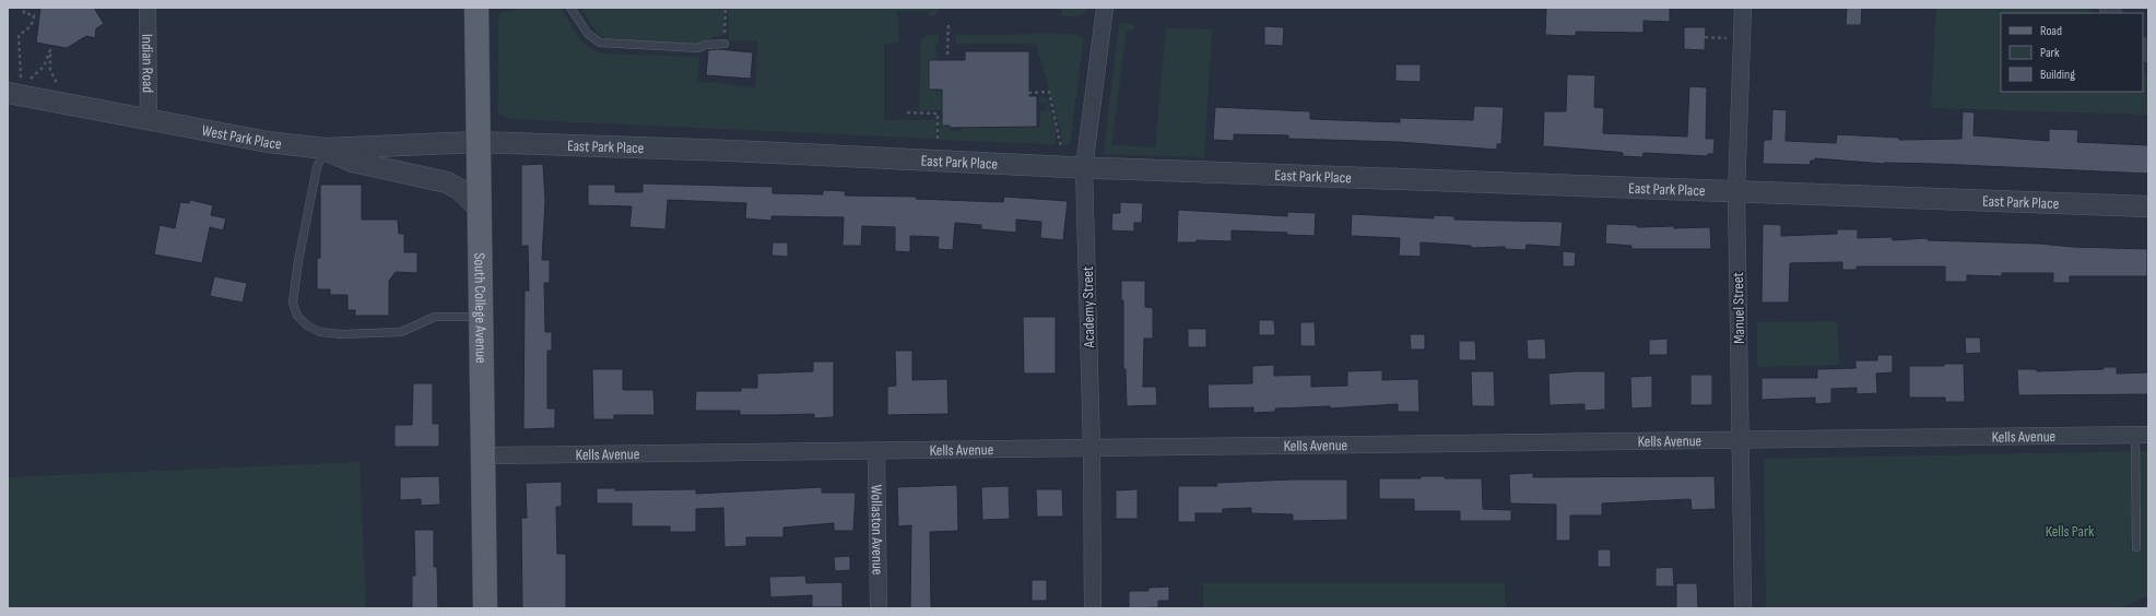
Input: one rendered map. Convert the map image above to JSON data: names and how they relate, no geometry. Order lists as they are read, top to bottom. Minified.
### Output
{"streets":{"main road":["South College Avenue"],"street":["Indian Road","West Park Place","East Park Place","Academy Street","Manuel Street","Kells Avenue","Wollaston Avenue"]},"crossings":[["Indian Road","West Park Place"],["West Park Place","East Park Place"],["West Park Place","South College Avenue"],["East Park Place","Academy Street"],["East Park Place","South College Avenue"],["East Park Place","Manuel Street"],["Academy Street","Kells Avenue"],["South College Avenue","Kells Avenue"],["Manuel Street","Kells Avenue"],["Kells Avenue","Wollaston Avenue"]],"parks":["Kells Park"],"legend":["Road","Park","Building"]}
